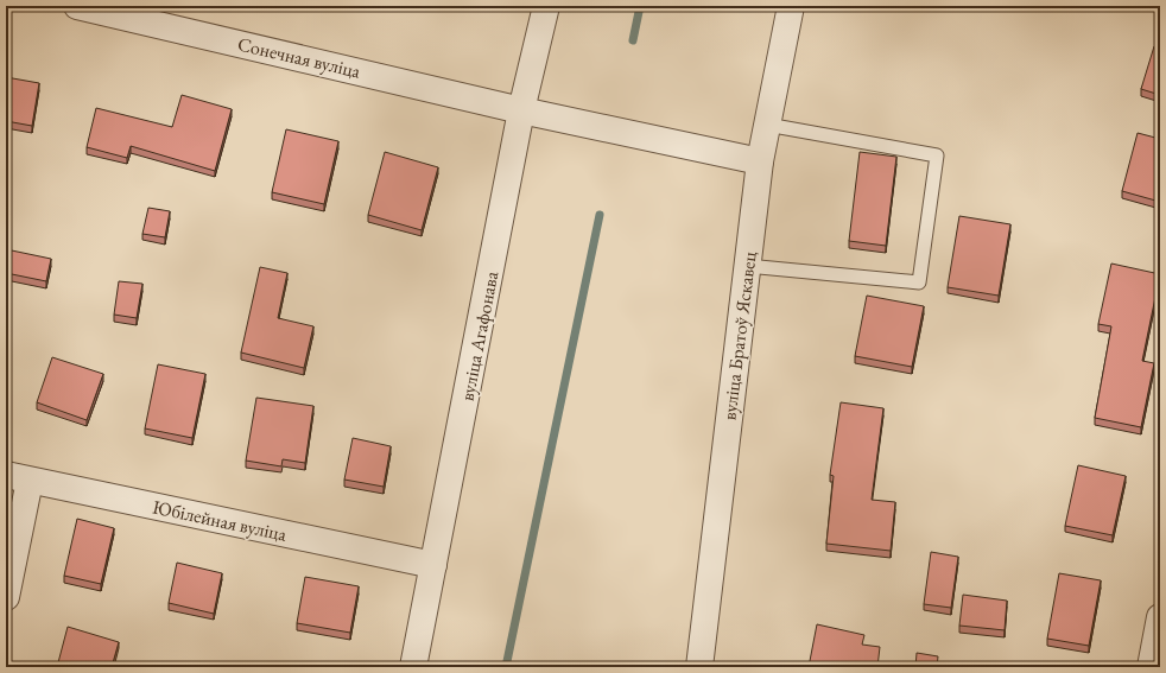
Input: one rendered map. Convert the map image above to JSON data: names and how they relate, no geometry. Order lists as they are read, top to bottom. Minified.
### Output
{"streets":{"street":["Сонечная вуліца","вуліца Агафонава","вуліца Братоў Яскавец","Юбілейная вуліца"]},"crossings":[["Сонечная вуліца","вуліца Агафонава"],["Сонечная вуліца","вуліца Братоў Яскавец"],["вуліца Агафонава","Юбілейная вуліца"]]}
